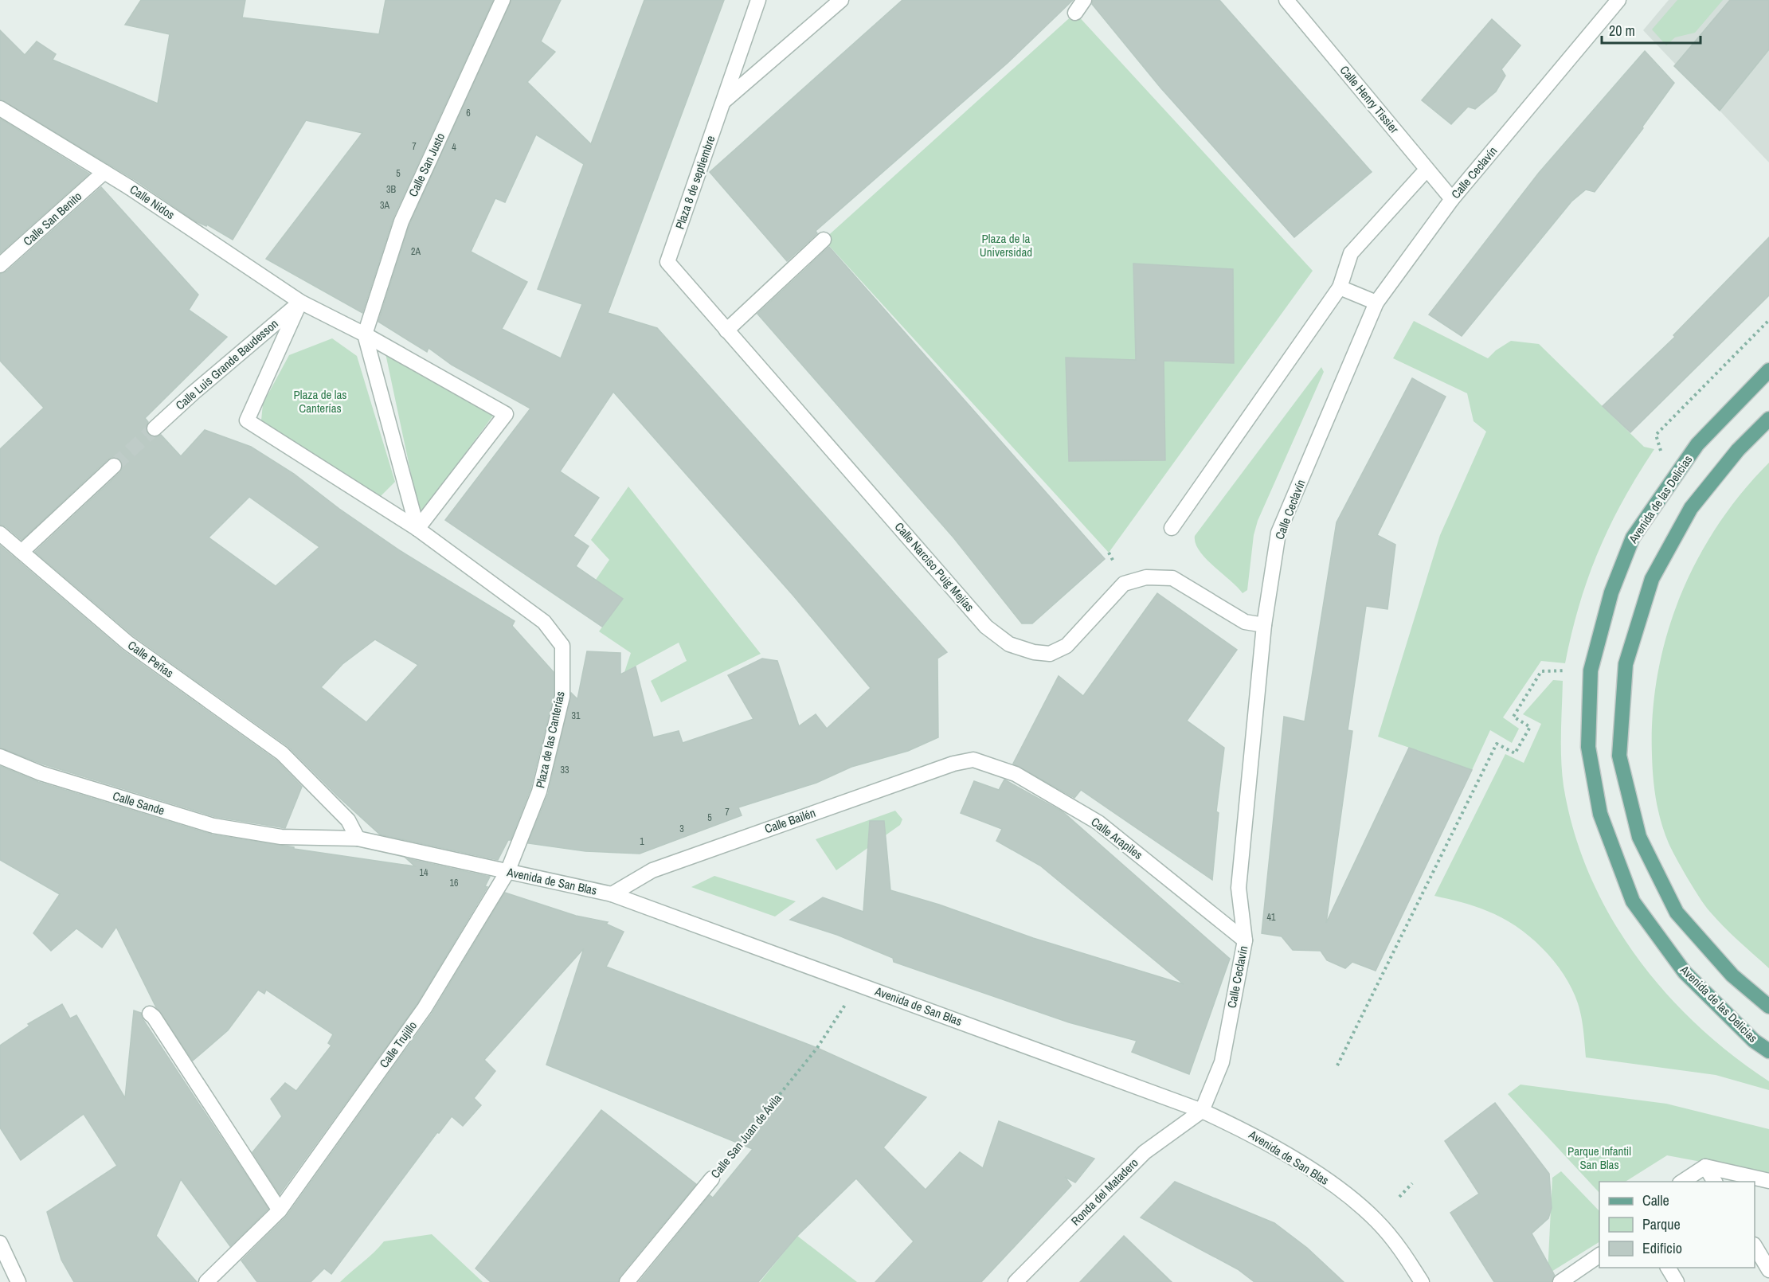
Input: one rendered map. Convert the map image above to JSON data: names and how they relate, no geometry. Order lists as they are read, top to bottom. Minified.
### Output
{"streets":{"main road":["Avenida de las Delicias"],"street":["Calle Henry Tissier","Calle San Justo","Calle Ceclavín","Plaza 8 de septiembre","Calle Nidos","Calle San Benito","Calle Luis Grande Baudesson","Calle Narciso Puig Mejías","Calle Peñas","Plaza de las Canterías","Calle Sande","Calle Bailén","Calle Arapiles","Avenida de San Blas","Calle Trujillo","Calle San Juan de Ávila","Ronda del Matadero"]},"crossings":[["Calle Henry Tissier","Calle Ceclavín"],["Calle Ceclavín","Calle Narciso Puig Mejías"],["Calle Ceclavín","Calle Arapiles"],["Calle Ceclavín","Avenida de San Blas"],["Calle Ceclavín","Ronda del Matadero"],["Plaza 8 de septiembre","Calle Narciso Puig Mejías"],["Calle Nidos","Calle San Benito"],["Calle Nidos","Calle Luis Grande Baudesson"],["Calle Nidos","Plaza de las Canterías"],["Calle Luis Grande Baudesson","Plaza de las Canterías"],["Calle Peñas","Avenida de San Blas"],["Plaza de las Canterías","Avenida de San Blas"],["Plaza de las Canterías","Calle Trujillo"],["Calle Sande","Avenida de San Blas"],["Calle Bailén","Calle Arapiles"],["Calle Bailén","Avenida de San Blas"],["Avenida de San Blas","Calle Trujillo"],["Avenida de San Blas","Calle San Juan de Ávila"],["Avenida de San Blas","Ronda del Matadero"]],"parks":["Plaza de la Universidad","Plaza de las Canterías","Parque Infantil San Blas"],"house_numbers":["6","7","4","5","3B","3A","2A","31","33","7","5","3","1","14","16","41"],"legend":["Calle","Parque","Edificio"],"scale_bar":"20 m"}
